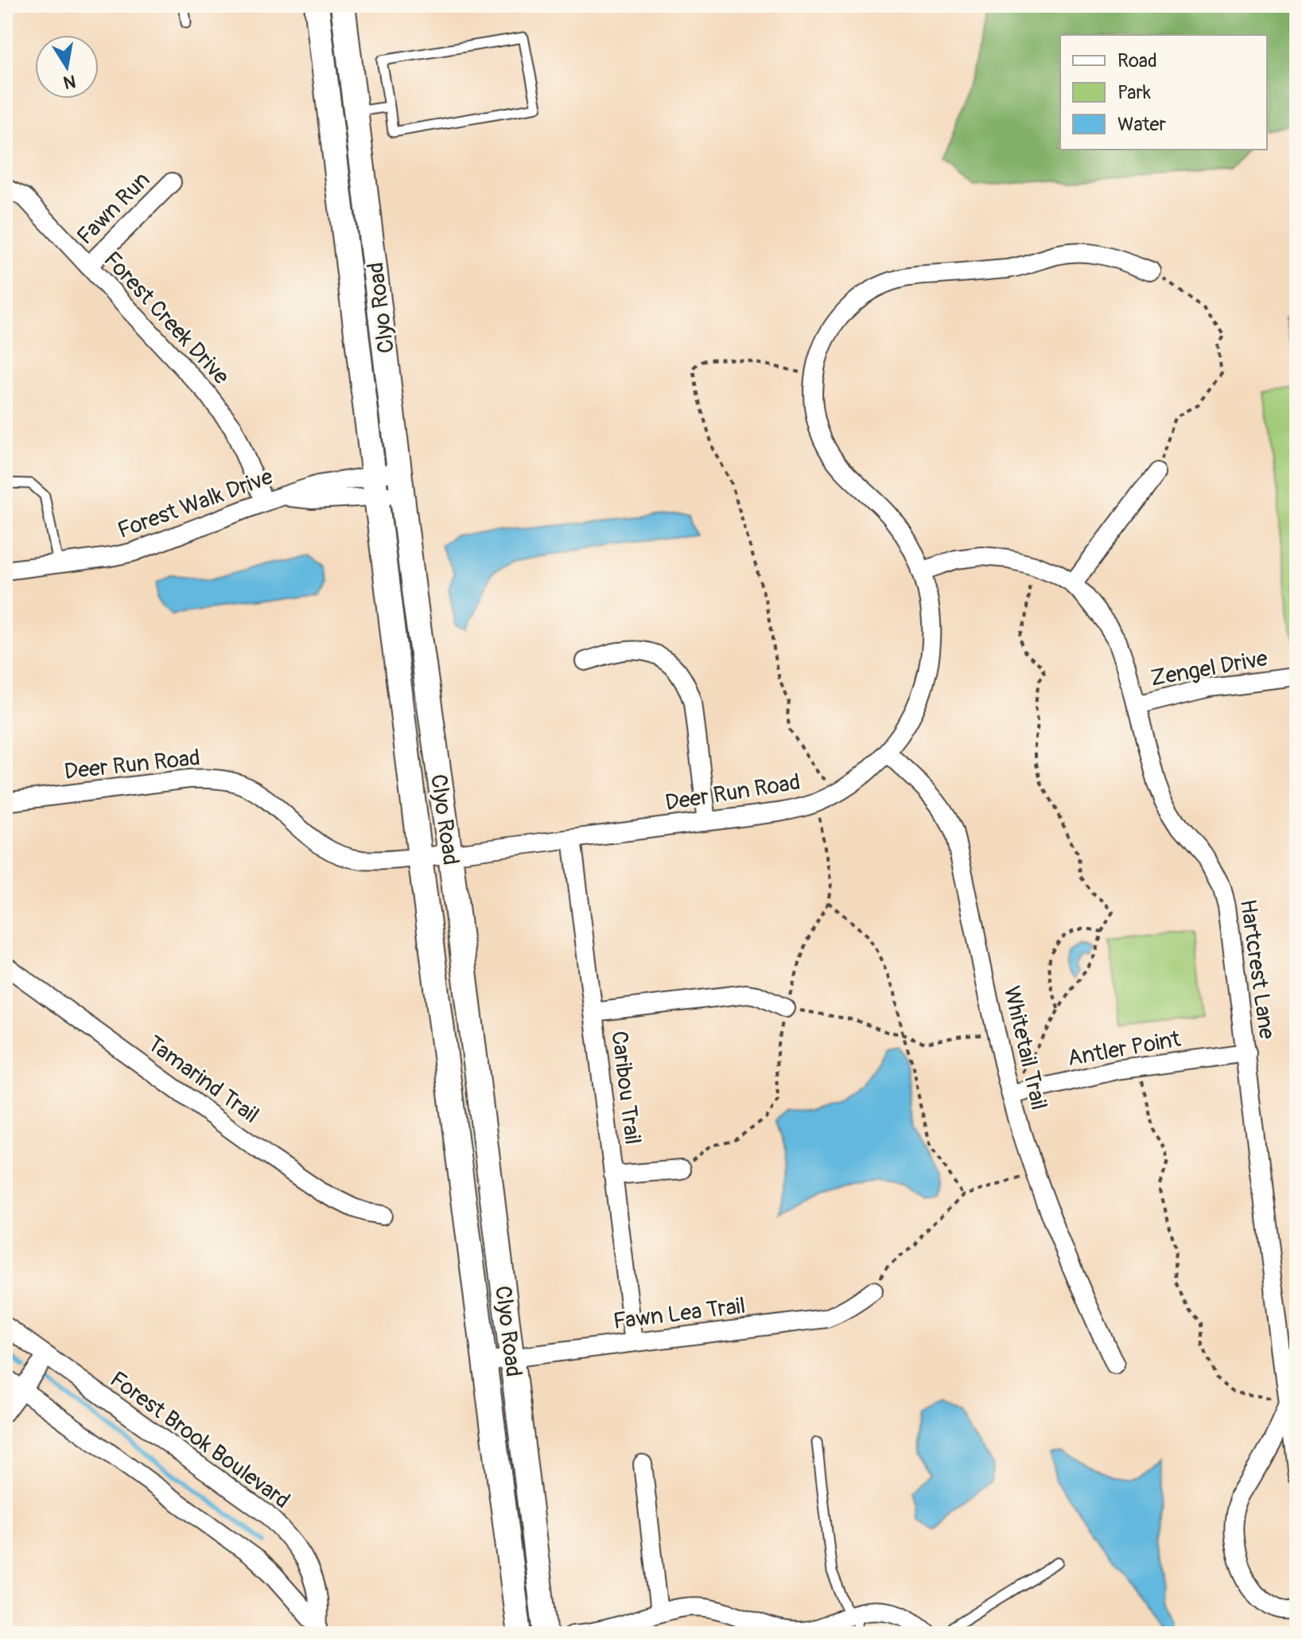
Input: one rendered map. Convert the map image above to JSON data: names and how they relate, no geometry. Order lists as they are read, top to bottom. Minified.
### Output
{"streets":{"street":["Fawn Run","Clyo Road","Forest Creek Drive","Forest Walk Drive","Zengel Drive","Deer Run Road","Hartcrest Lane","Whitetail Trail","Antler Point","Tamarind Trail","Caribou Trail","Fawn Lea Trail","Forest Brook Boulevard"]},"crossings":[["Fawn Run","Forest Creek Drive"],["Clyo Road","Forest Walk Drive"],["Clyo Road","Deer Run Road"],["Clyo Road","Fawn Lea Trail"],["Forest Creek Drive","Forest Walk Drive"],["Zengel Drive","Hartcrest Lane"],["Deer Run Road","Hartcrest Lane"],["Deer Run Road","Whitetail Trail"],["Deer Run Road","Caribou Trail"],["Hartcrest Lane","Antler Point"],["Whitetail Trail","Antler Point"],["Caribou Trail","Fawn Lea Trail"]],"legend":["Road","Park","Water"],"north":"bottom"}
